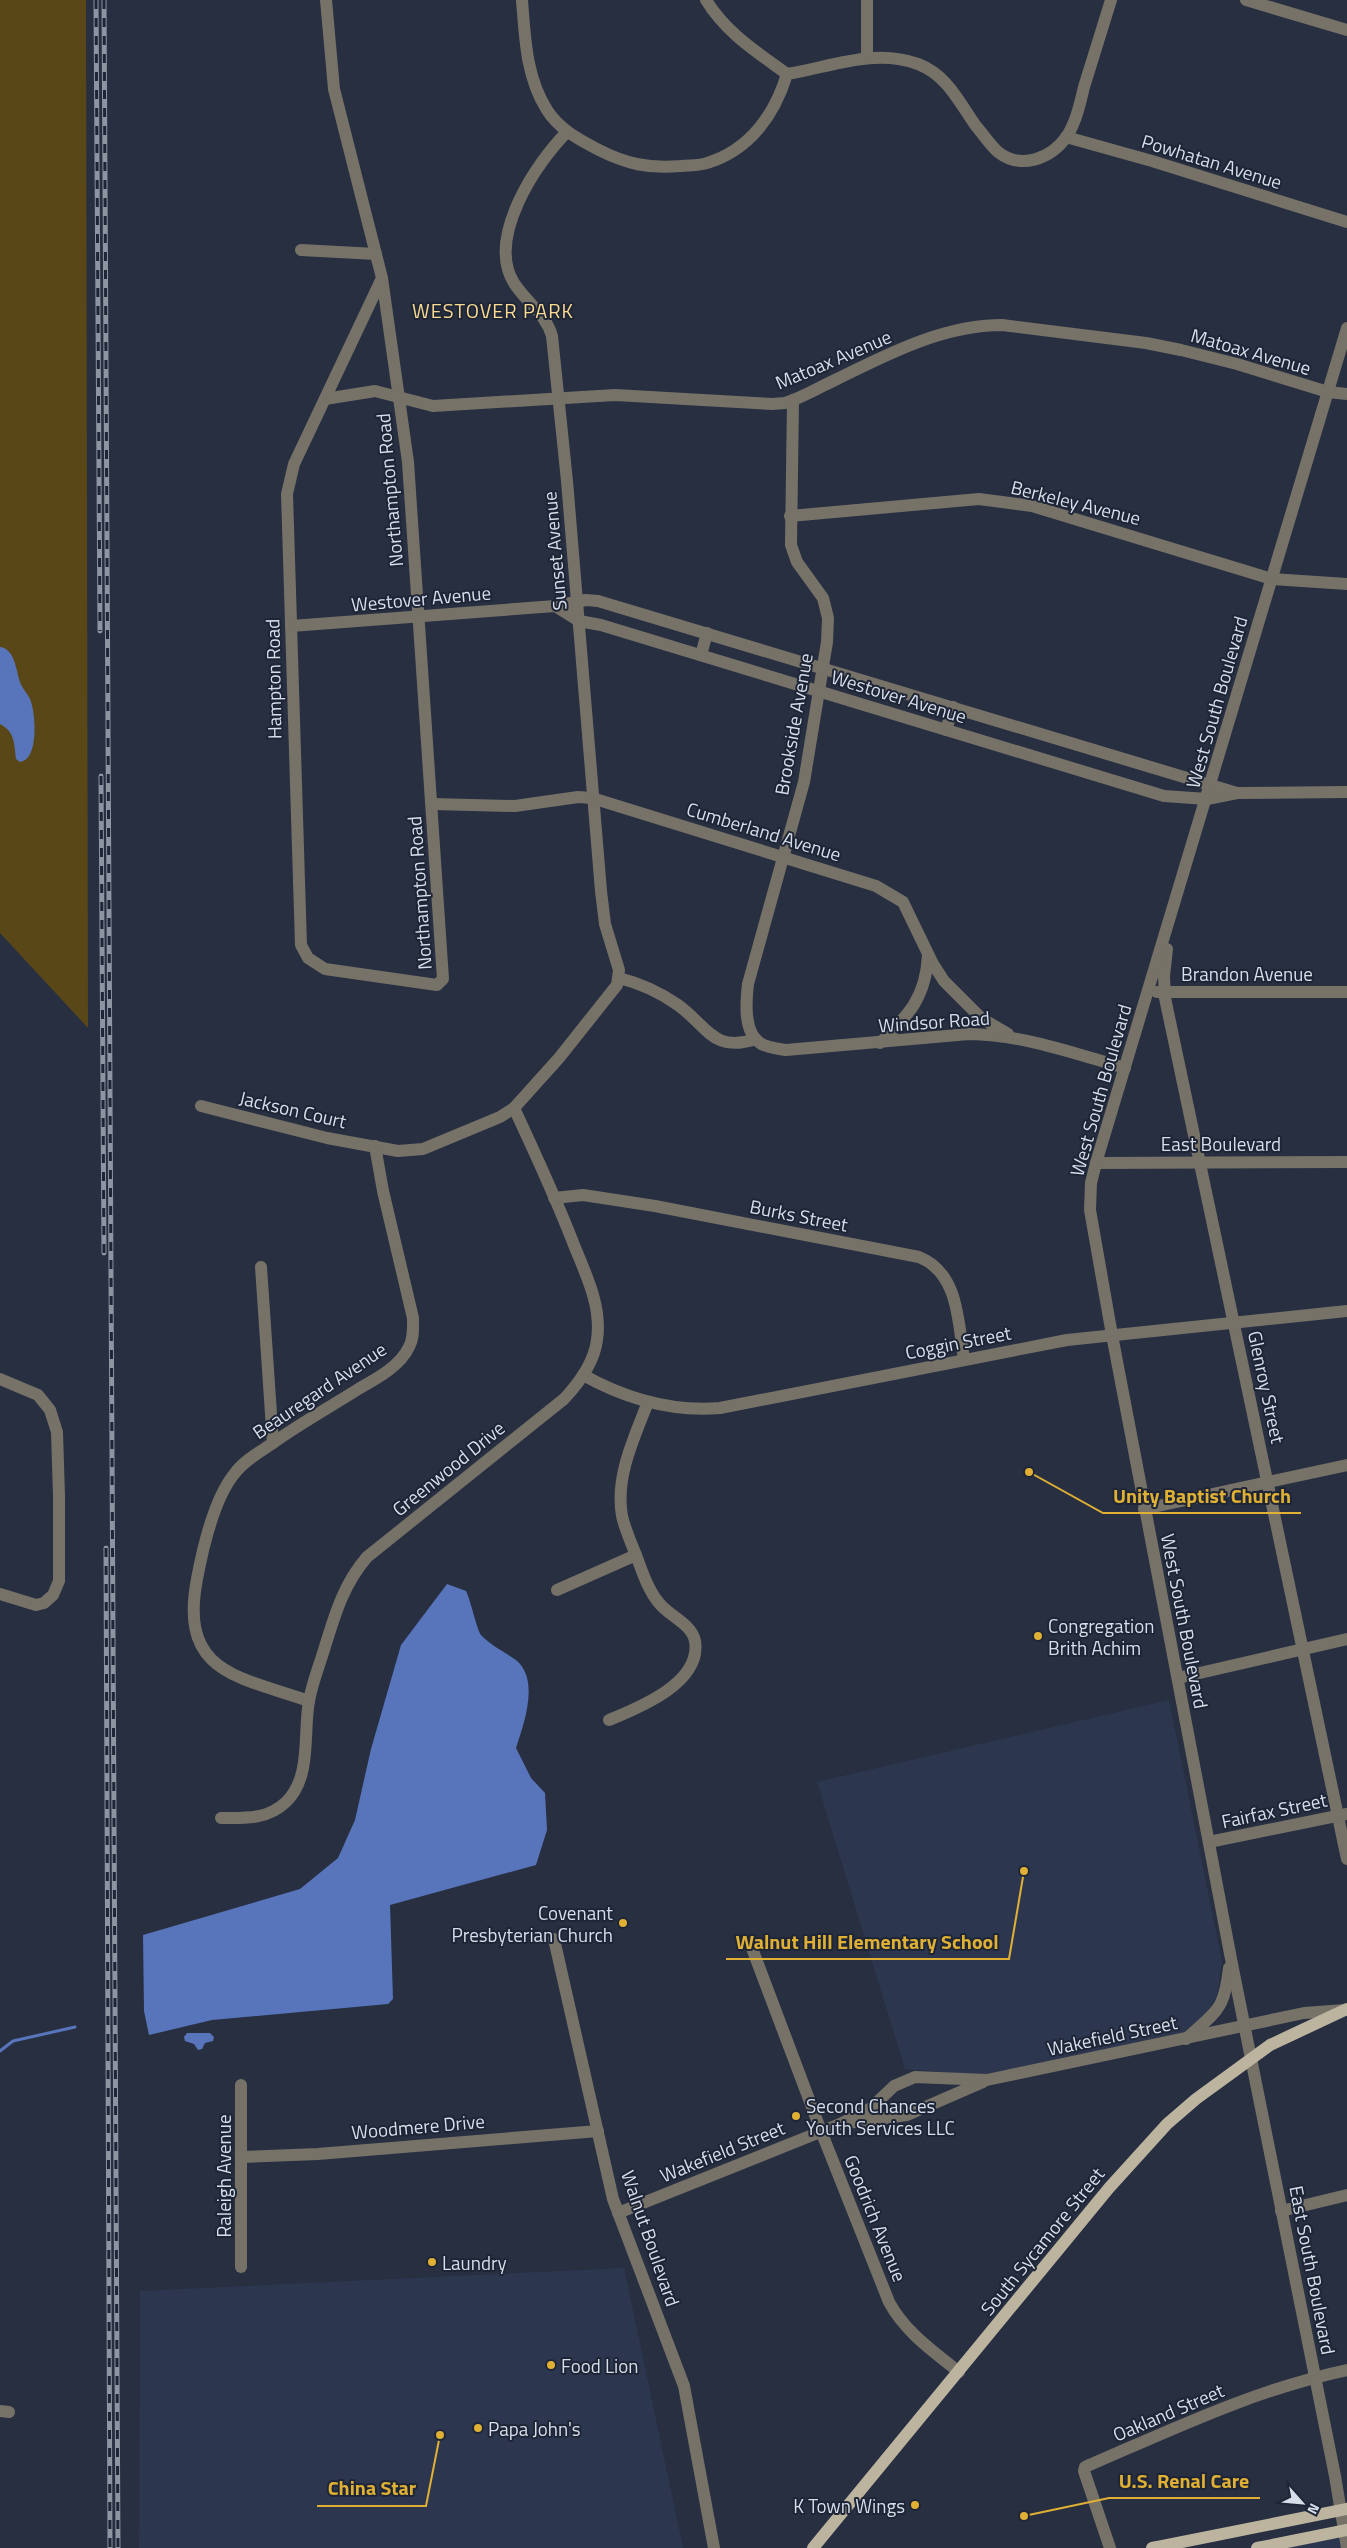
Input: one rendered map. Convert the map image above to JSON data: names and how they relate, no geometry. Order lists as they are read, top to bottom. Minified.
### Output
{"streets":{"main road":["South Sycamore Street"],"street":["Powhatan Avenue","Matoax Avenue","Northampton Road","Berkeley Avenue","Sunset Avenue","Westover Avenue","Hampton Road","West South Boulevard","Brookside Avenue","Cumberland Avenue","Brandon Avenue","Windsor Road","Jackson Court","East Boulevard","Burks Street","Coggin Street","Glenroy Street","Beauregard Avenue","Greenwood Drive","Fairfax Street","Wakefield Street","Woodmere Drive","Raleigh Avenue","Goodrich Avenue","Walnut Boulevard","East South Boulevard","Oakland Street"]},"crossings":[["Matoax Avenue","Northampton Road"],["Matoax Avenue","Sunset Avenue"],["Matoax Avenue","Hampton Road"],["Matoax Avenue","West South Boulevard"],["Matoax Avenue","Brookside Avenue"],["Northampton Road","Westover Avenue"],["Northampton Road","Hampton Road"],["Northampton Road","Cumberland Avenue"],["Berkeley Avenue","West South Boulevard"],["Berkeley Avenue","Brookside Avenue"],["Sunset Avenue","Westover Avenue"],["Sunset Avenue","Cumberland Avenue"],["Westover Avenue","Hampton Road"],["Westover Avenue","West South Boulevard"],["Westover Avenue","Brookside Avenue"],["West South Boulevard","Brandon Avenue"],["West South Boulevard","Windsor Road"],["West South Boulevard","East Boulevard"],["West South Boulevard","Coggin Street"],["West South Boulevard","Glenroy Street"],["West South Boulevard","Fairfax Street"],["West South Boulevard","Wakefield Street"],["West South Boulevard","South Sycamore Street"],["West South Boulevard","East South Boulevard"],["Brookside Avenue","Cumberland Avenue"],["Brookside Avenue","Windsor Road"],["Cumberland Avenue","Windsor Road"],["Brandon Avenue","Glenroy Street"],["Jackson Court","Beauregard Avenue"],["East Boulevard","Glenroy Street"],["Burks Street","Coggin Street"],["Burks Street","Greenwood Drive"],["Coggin Street","Glenroy Street"],["Coggin Street","Greenwood Drive"],["Glenroy Street","Fairfax Street"],["Beauregard Avenue","Greenwood Drive"],["Wakefield Street","Goodrich Avenue"],["Wakefield Street","Walnut Boulevard"],["Wakefield Street","South Sycamore Street"],["Woodmere Drive","Raleigh Avenue"],["Woodmere Drive","Walnut Boulevard"],["Goodrich Avenue","South Sycamore Street"],["South Sycamore Street","East South Boulevard"],["East South Boulevard","Oakland Street"]],"districts":["WESTOVER PARK"],"places":["Unity Baptist Church","Congregation Brith Achim","Walnut Hill Elementary School","Covenant Presbyterian Church","Second Chances Youth Services LLC","Laundry","Food Lion","Papa John's","China Star","K Town Wings","U.S. Renal Care"],"north":"bottom right"}
